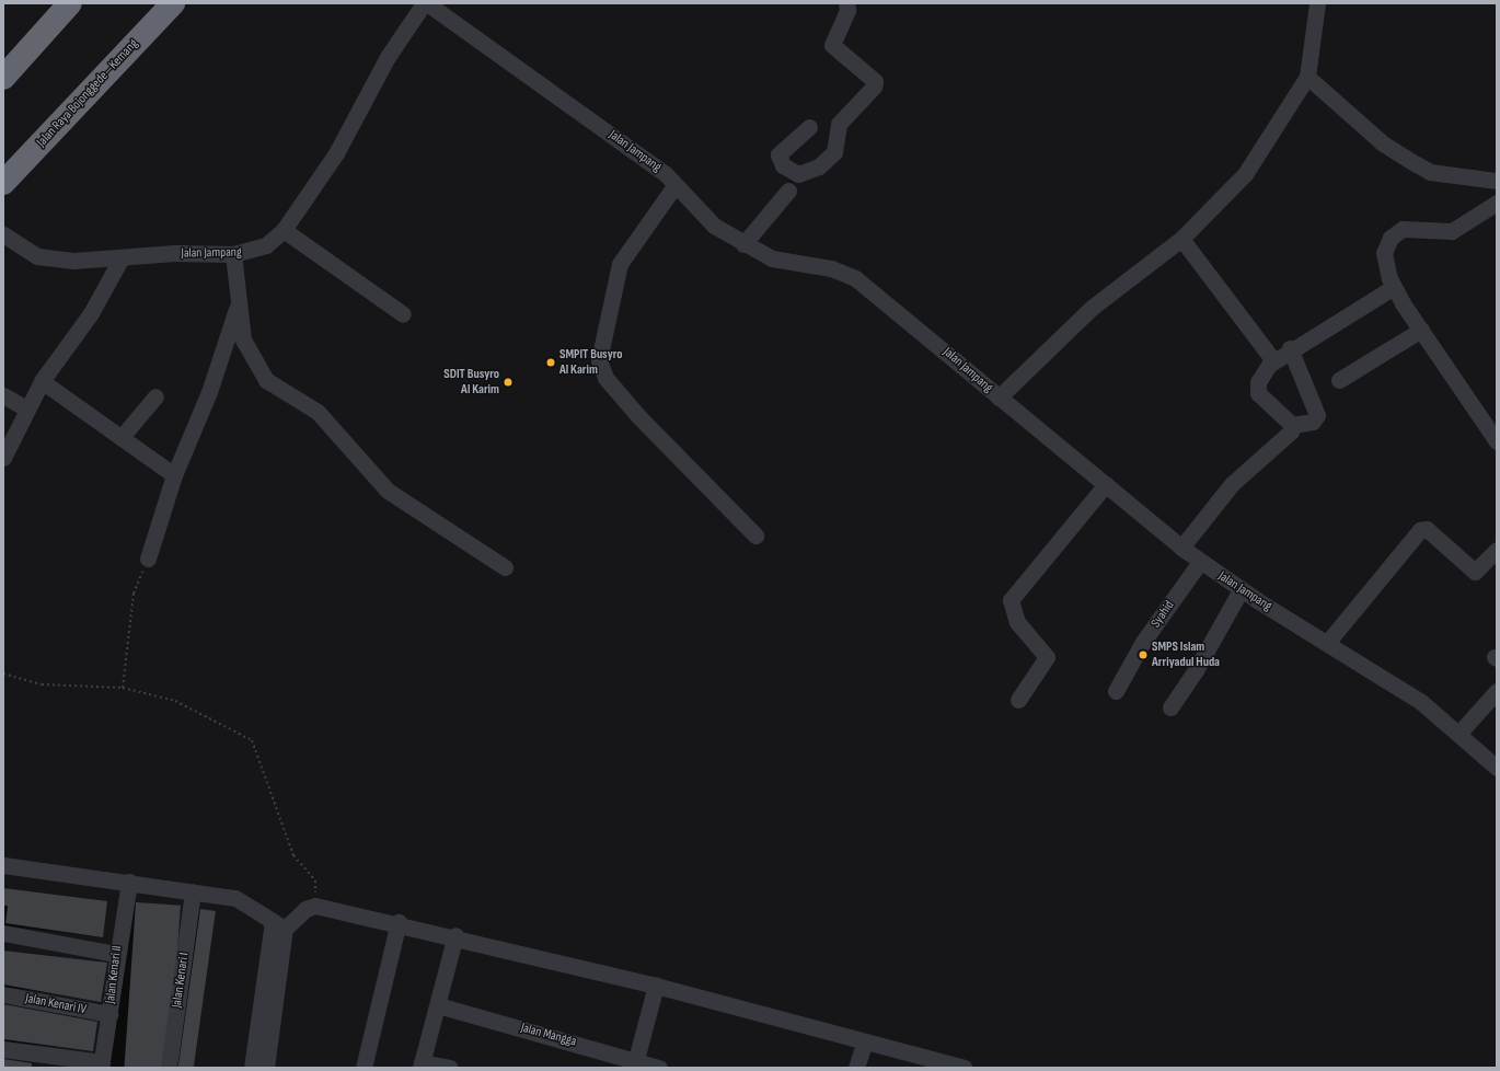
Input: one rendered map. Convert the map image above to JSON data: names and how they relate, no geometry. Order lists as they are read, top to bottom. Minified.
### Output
{"streets":{"highway":["Jalan Raya Bojonggede—Kemang"],"street":["Jalan Jampang","Syahid","Jalan Kenari II","Jalan Kenari I","Jalan Kenari IV","Jalan Mangga"]},"crossings":[["Jalan Jampang","Syahid"],["Jalan Kenari II","Jalan Kenari IV"]],"places":["SMPIT Busyro Al Karim","SDIT Busyro Al Karim","SMPS Islam Arriyadul Huda"]}
